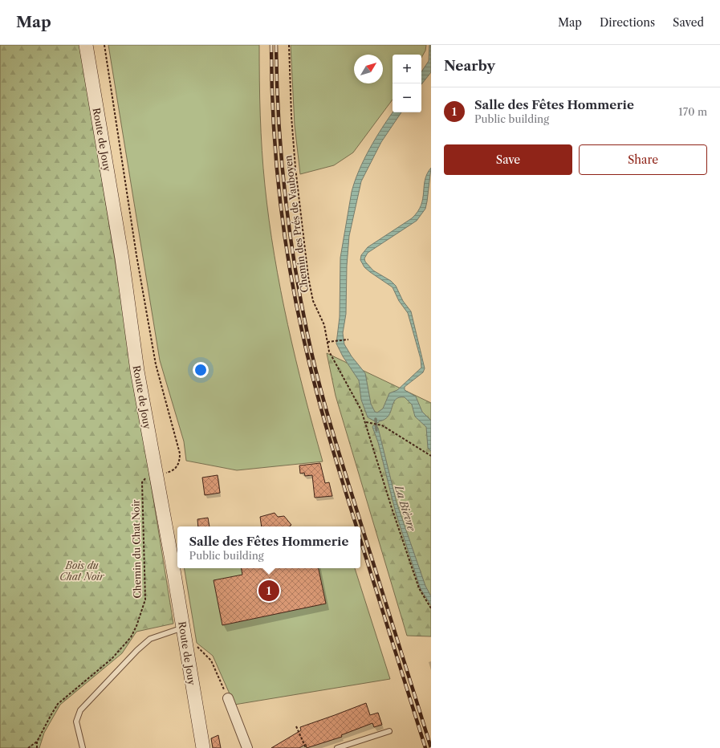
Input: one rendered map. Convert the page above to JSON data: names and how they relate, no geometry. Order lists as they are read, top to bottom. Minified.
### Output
{"streets":{"main road":["Route de Jouy"],"path":["Chemin des Prés de Vauboyen","Chemin du Chat Noir"]},"water":["La Bièvre"],"parks":["Bois du Chat Noir"],"north":"top right","page":{"header":"Map","nav":["Map","Directions","Saved"],"heading":"Nearby","map_buttons":["+","−"],"list":[{"mark":"1","name":"Salle des Fêtes Hommerie","note":"Public building","value":"170 m"}],"buttons":["Save","Share"],"popup":["Salle des Fêtes Hommerie","Public building"],"pins":"1"}}
